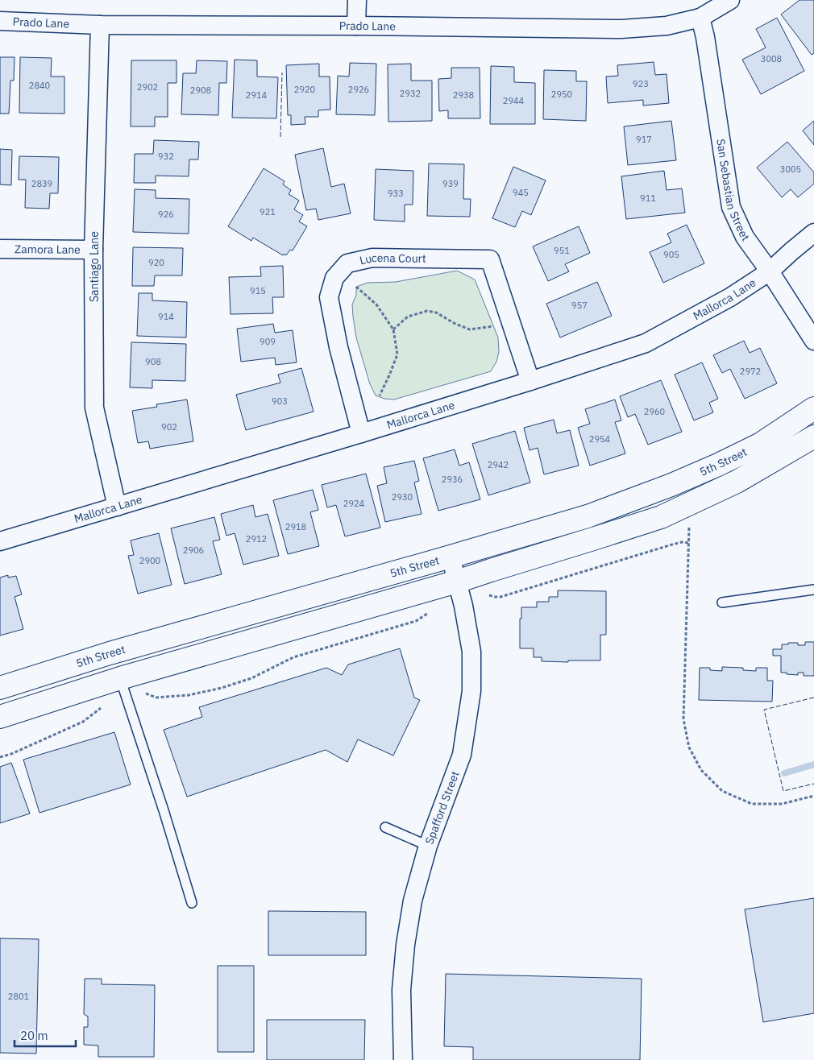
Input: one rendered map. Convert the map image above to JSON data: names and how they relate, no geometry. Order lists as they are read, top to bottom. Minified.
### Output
{"streets":{"main road":["5th Street"],"street":["Prado Lane","San Sebastian Street","Zamora Lane","Lucena Court","Santiago Lane","Mallorca Lane","Spafford Street"]},"crossings":[["Prado Lane","San Sebastian Street"],["Prado Lane","Santiago Lane"],["San Sebastian Street","Mallorca Lane"],["Zamora Lane","Santiago Lane"],["Lucena Court","Mallorca Lane"],["Santiago Lane","Mallorca Lane"],["5th Street","Spafford Street"]],"house_numbers":["3008","923","2840","2902","2920","2926","2908","2932","2950","2914","2938","2944","917","932","3005","2839","939","945","933","911","921","926","951","905","920","915","957","914","909","908","2972","903","2960","902","2954","2942","2936","2930","2924","2918","2912","2906","2900","2801"],"scale_bar":"20 m"}
